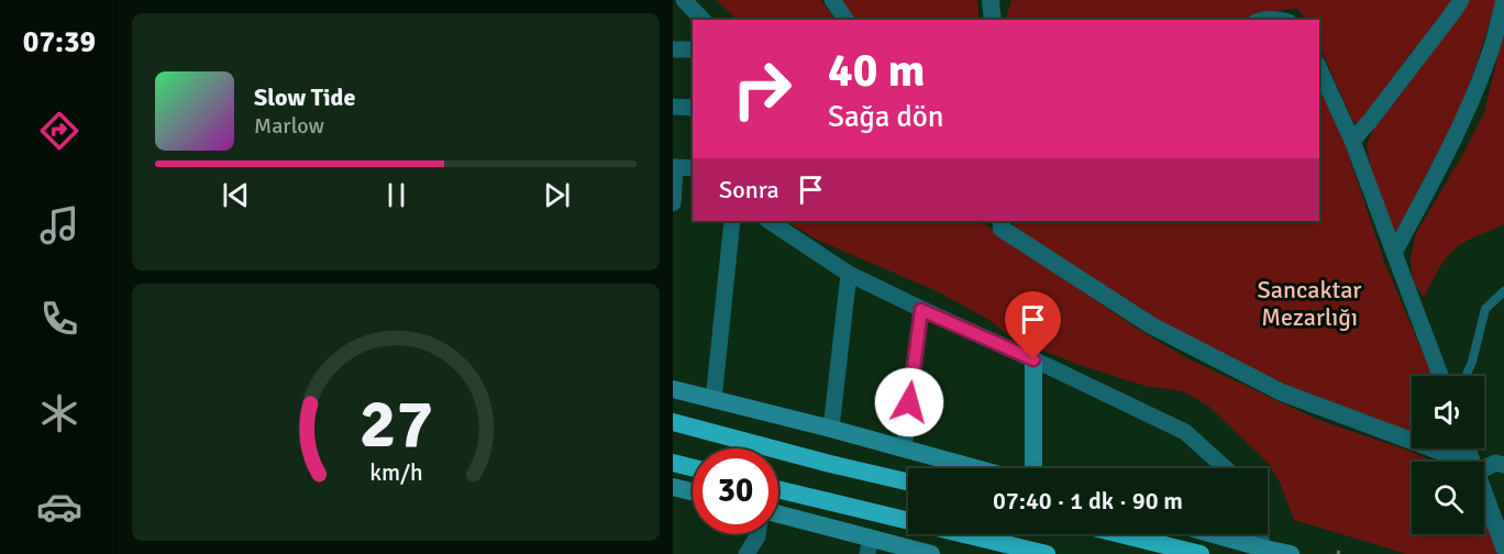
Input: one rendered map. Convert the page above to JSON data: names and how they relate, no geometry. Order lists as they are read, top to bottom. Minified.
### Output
{"parks":["Sancaktar Mezarlığı"],"page":{"tabs":"07:39","turn":["40 m","Sağa dön"],"song":["Slow Tide","Marlow"],"then":"Sonra","limit":"30","trip":"07:40 · 1 dk · 90 m","gauge":["27","km/h"]}}
